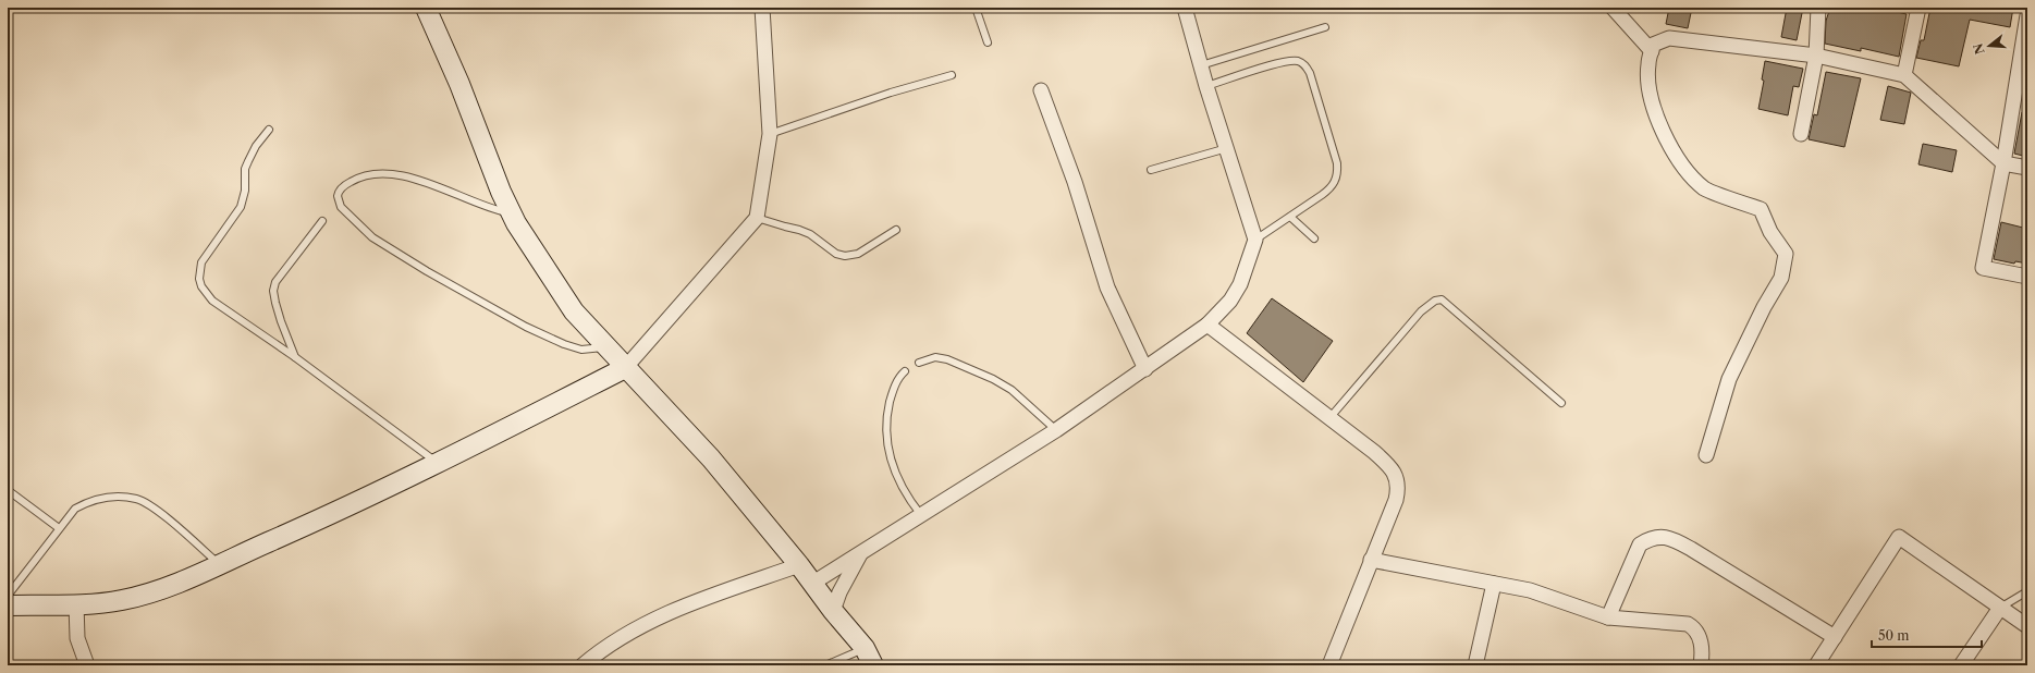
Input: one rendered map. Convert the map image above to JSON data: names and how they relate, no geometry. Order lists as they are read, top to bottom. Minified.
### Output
{"scale_bar":"50 m","north":"left"}
